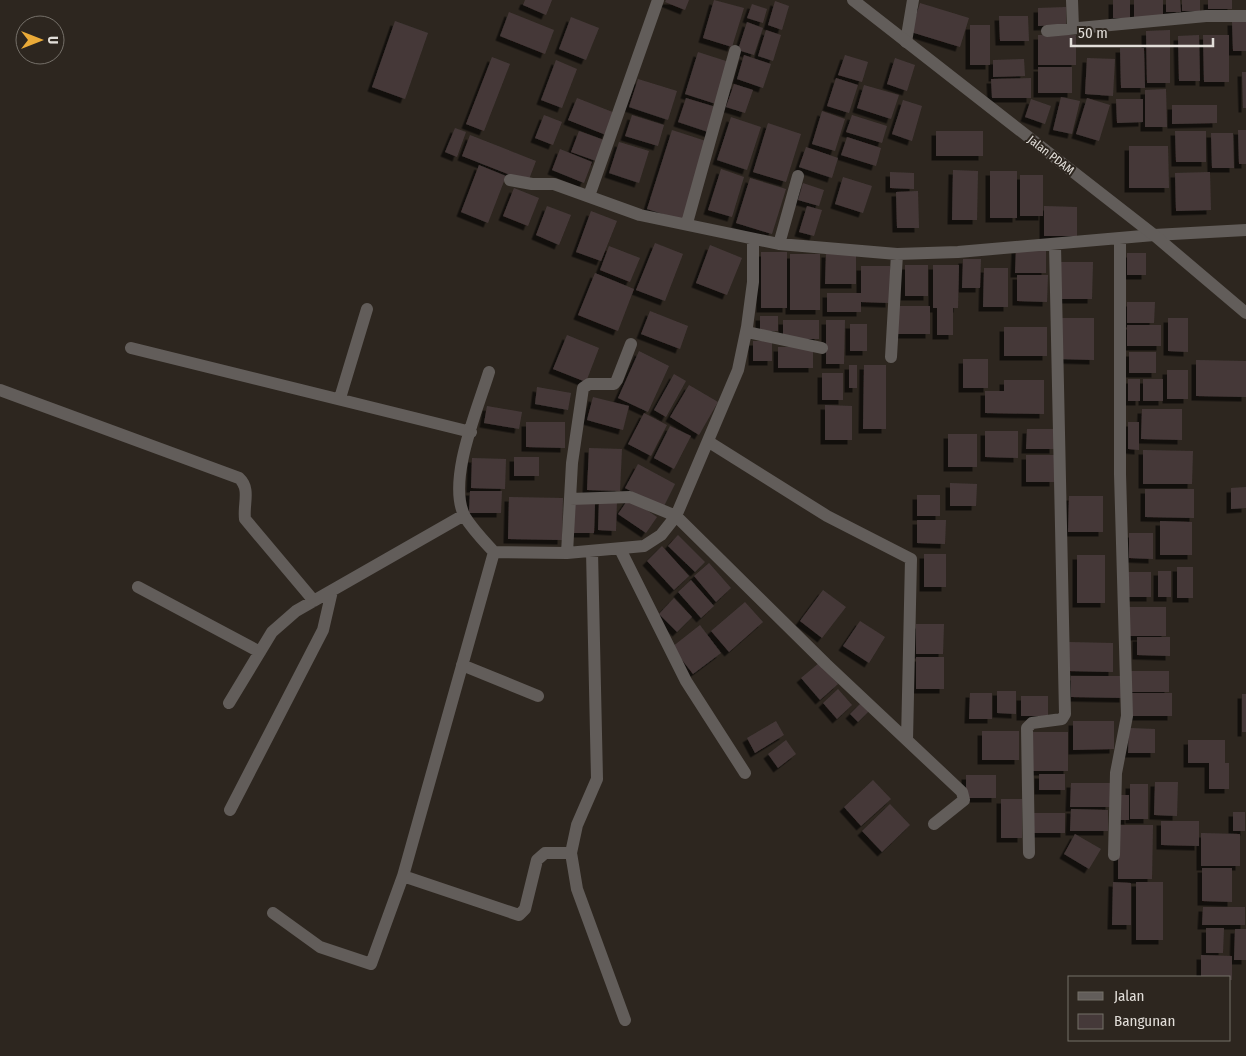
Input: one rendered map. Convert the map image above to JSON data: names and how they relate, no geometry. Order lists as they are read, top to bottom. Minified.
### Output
{"streets":{"street":["Jalan PDAM"]},"legend":["Jalan","Bangunan"],"scale_bar":"50 m","north":"right"}
